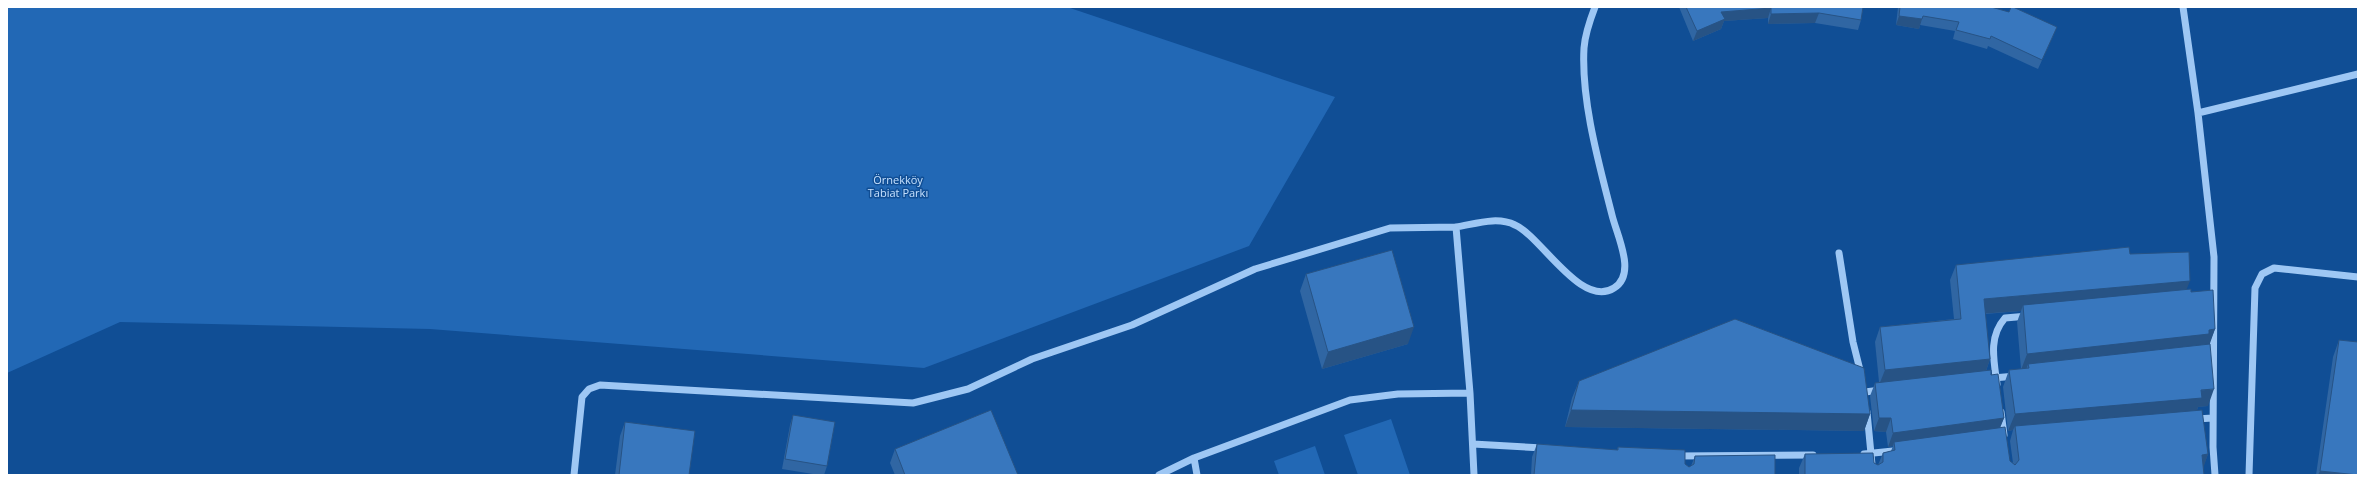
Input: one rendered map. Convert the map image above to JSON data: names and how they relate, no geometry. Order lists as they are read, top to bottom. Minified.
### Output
{"parks":["Örnekköy Tabiat Parkı"]}
